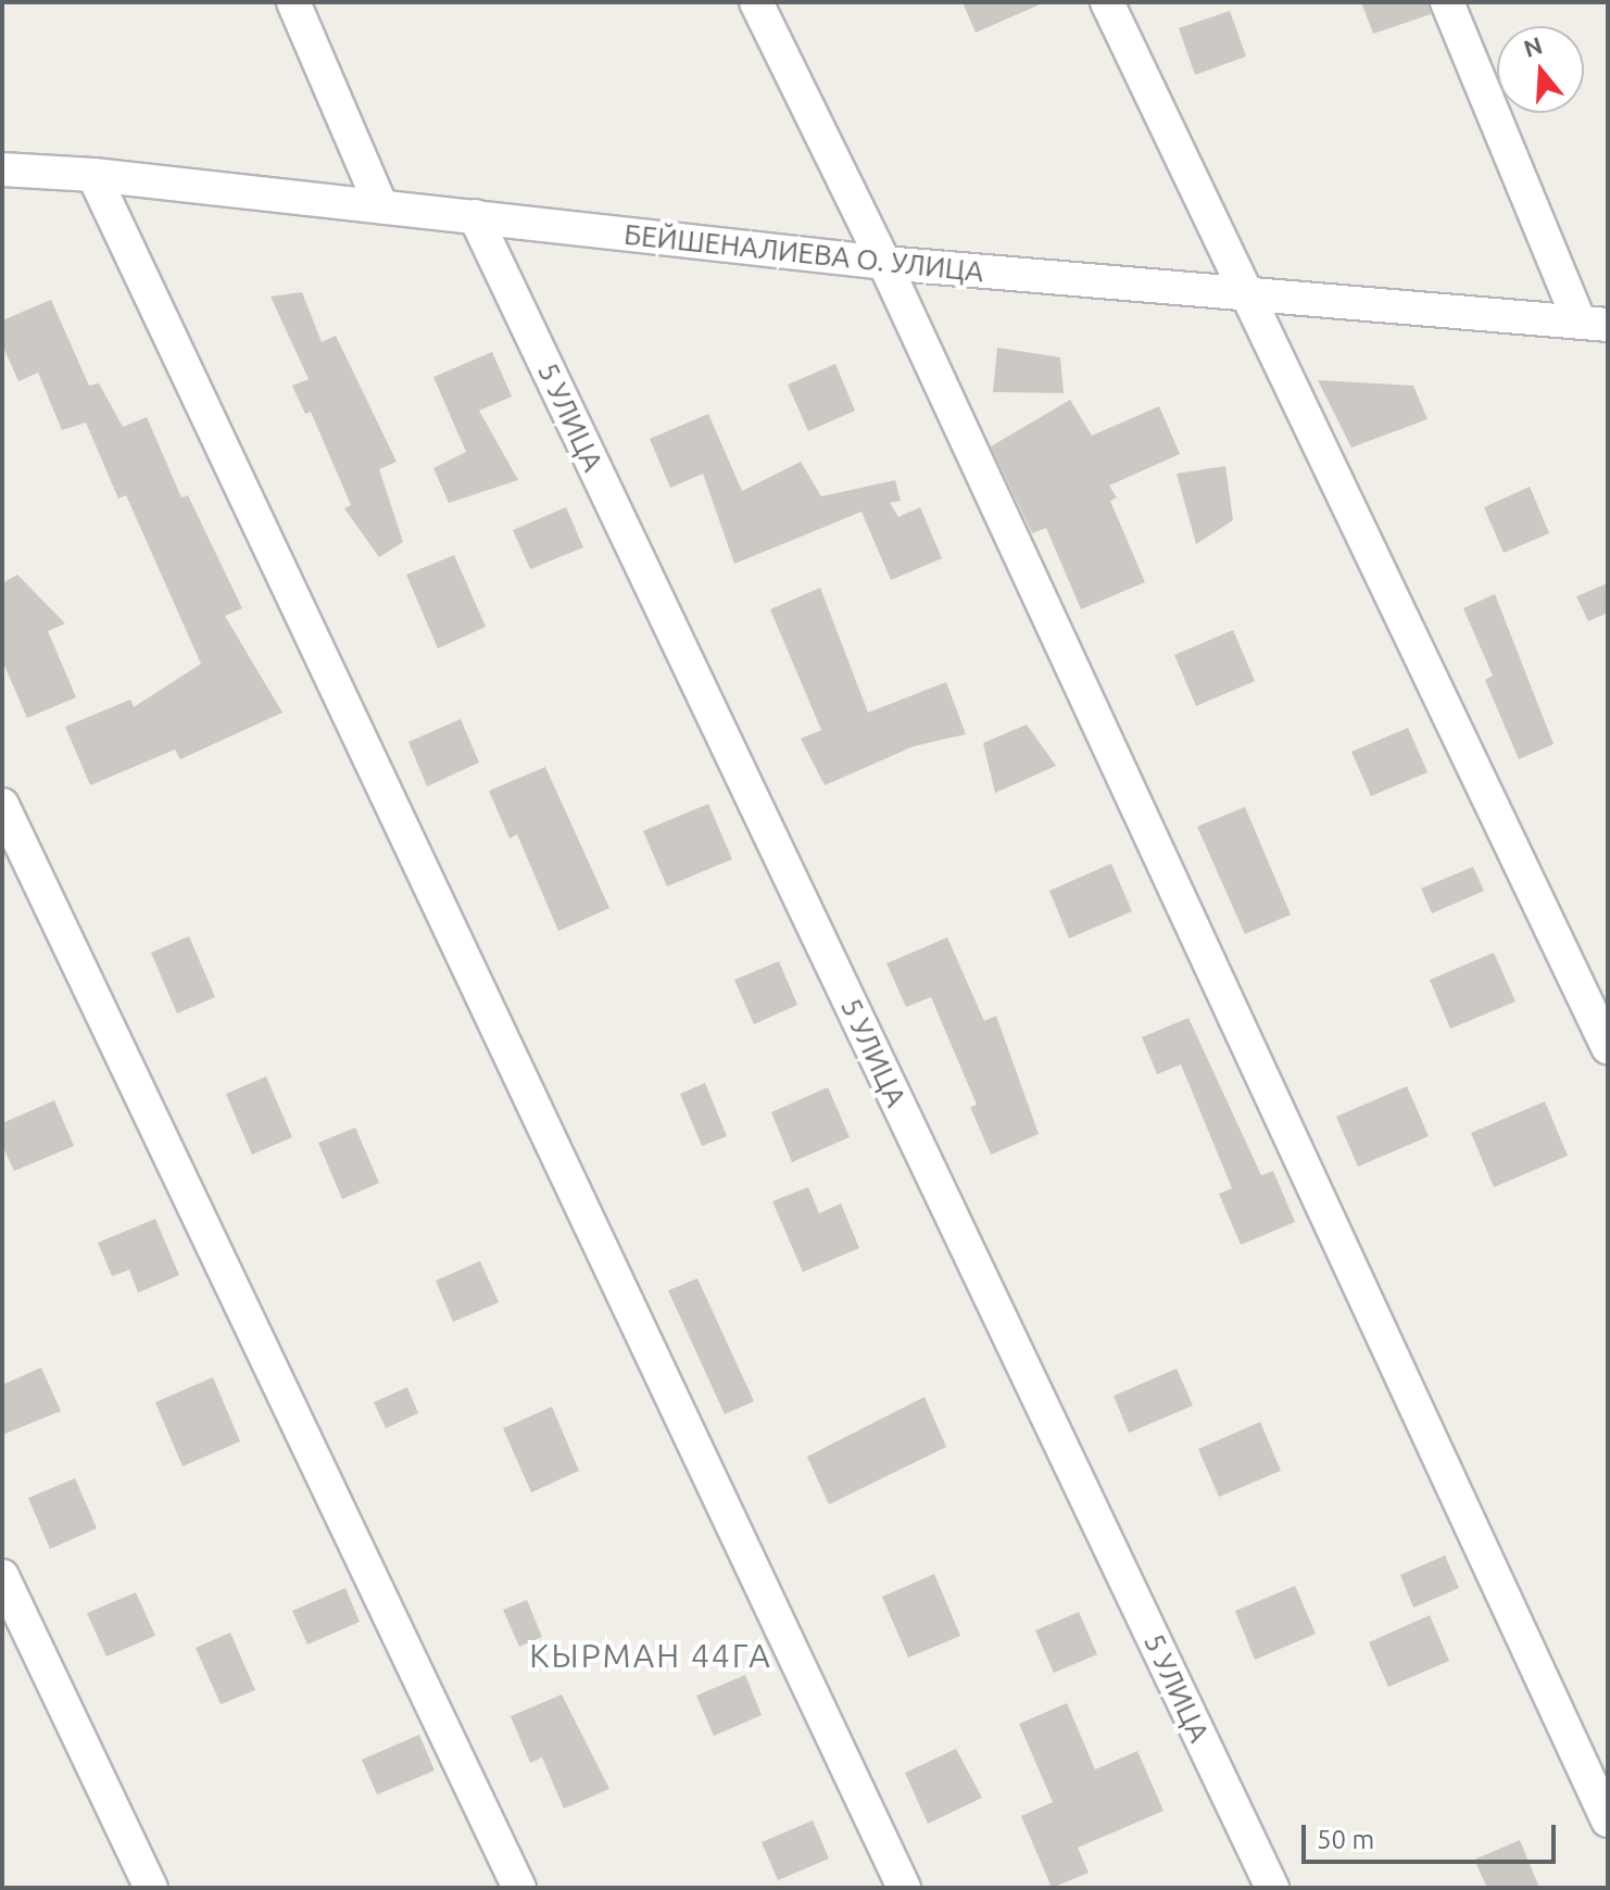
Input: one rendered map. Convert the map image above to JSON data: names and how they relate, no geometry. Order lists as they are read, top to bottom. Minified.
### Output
{"streets":{"street":["БЕЙШЕНАЛИЕВА О. УЛИЦА","5 УЛИЦА"]},"crossings":[["БЕЙШЕНАЛИЕВА О. УЛИЦА","5 УЛИЦА"]],"districts":["КЫРМАН 44ГА"],"scale_bar":"50 m","north":"top"}
